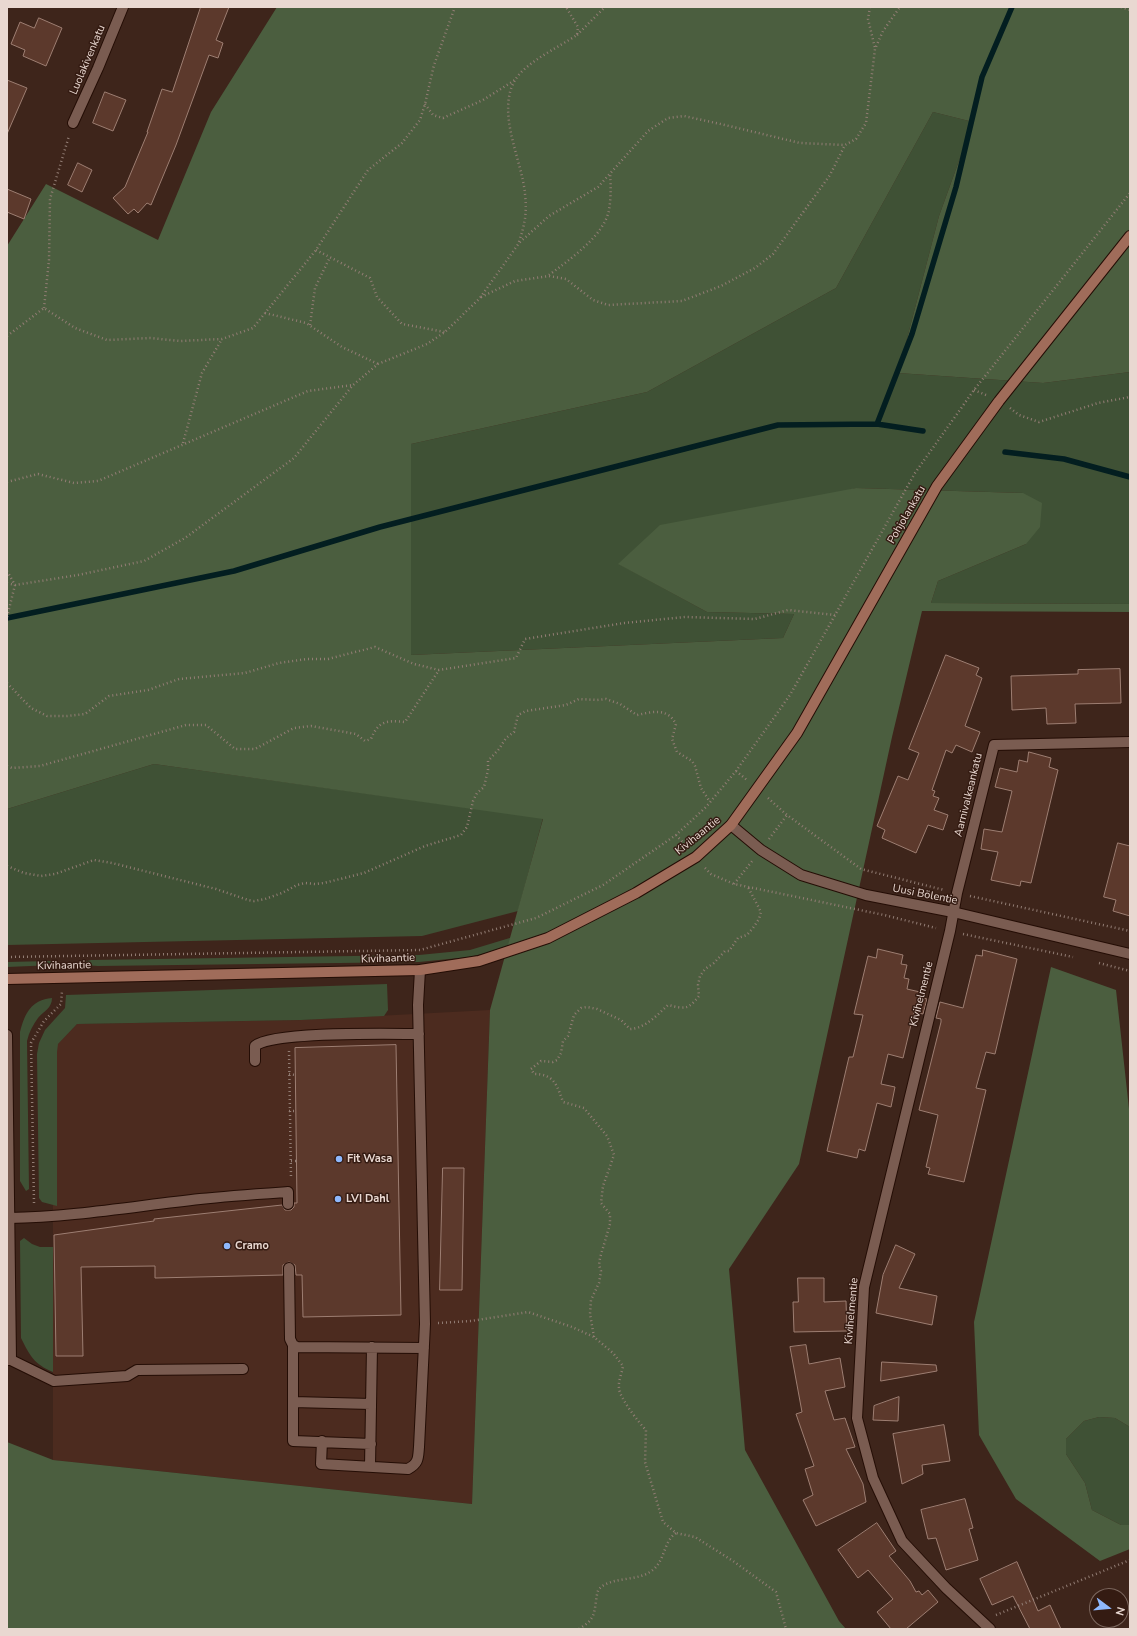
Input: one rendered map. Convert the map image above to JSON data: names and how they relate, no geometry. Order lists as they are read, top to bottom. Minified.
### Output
{"streets":{"main road":["Pohjolankatu","Kivihaantie"],"street":["Luolakivenkatu","Aarnivalkeankatu","Uusi Bölentie","Kivihelmentie"]},"crossings":[["Pohjolankatu","Kivihaantie"],["Pohjolankatu","Uusi Bölentie"],["Aarnivalkeankatu","Uusi Bölentie"],["Aarnivalkeankatu","Kivihelmentie"],["Kivihaantie","Uusi Bölentie"],["Uusi Bölentie","Kivihelmentie"]],"places":["Fit Wasa","LVI Dahl","Cramo"],"north":"right"}
